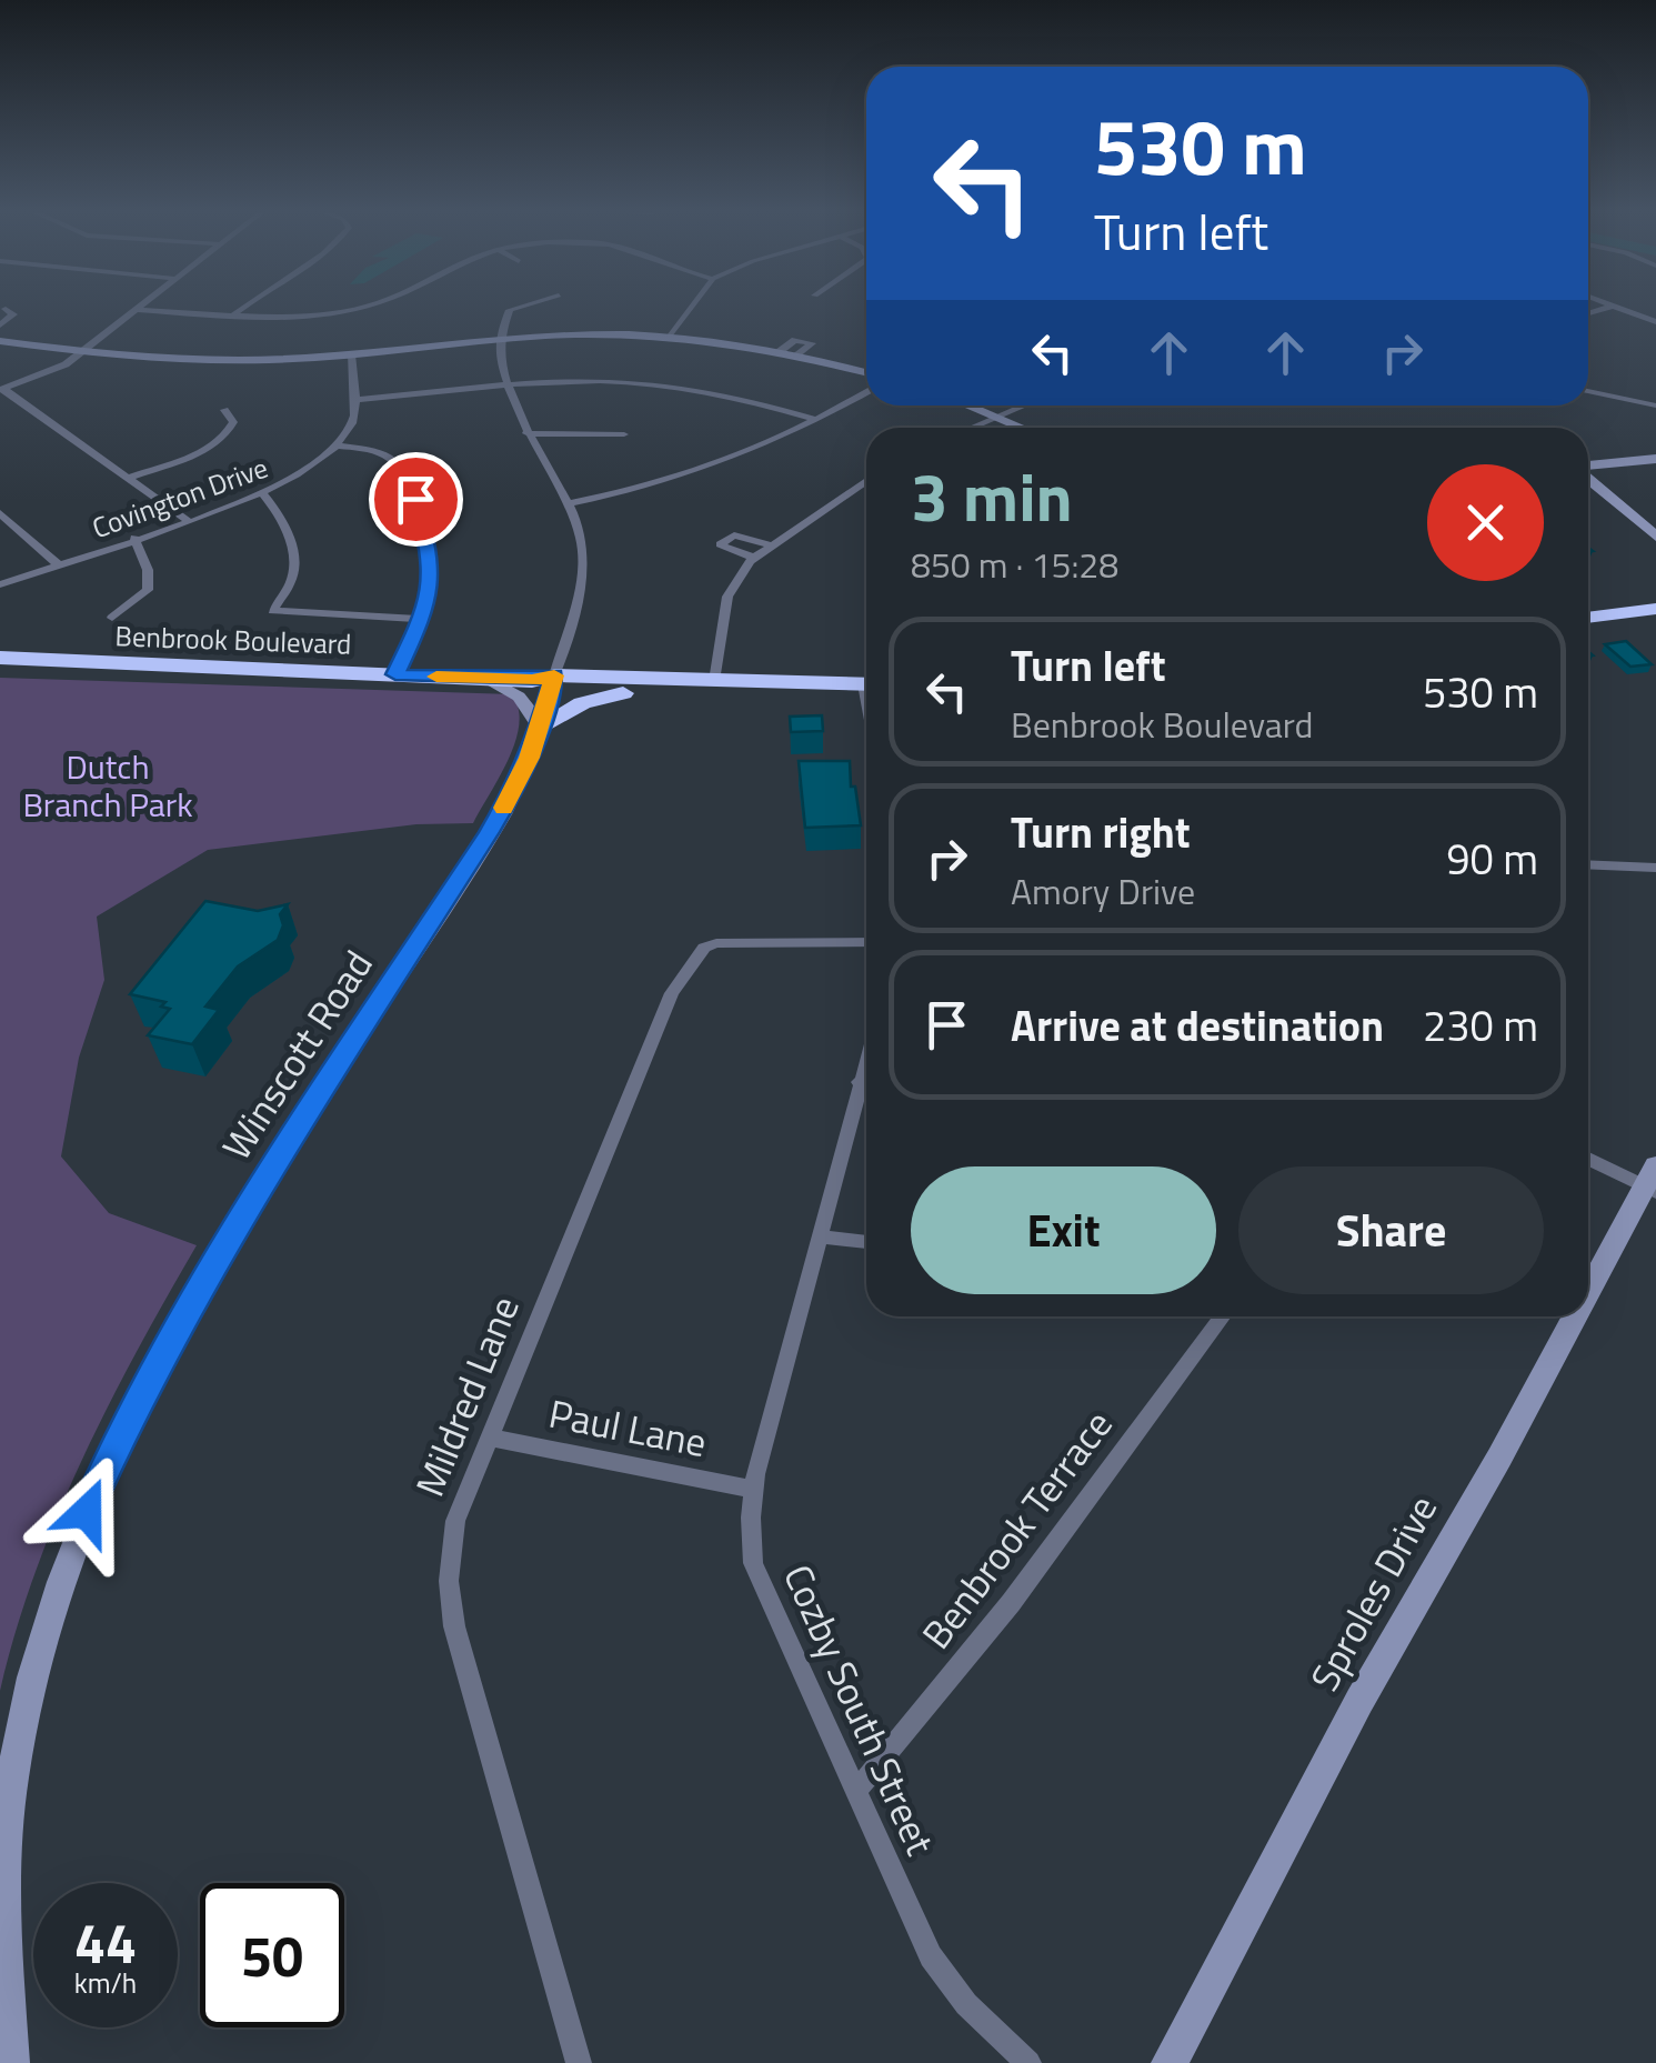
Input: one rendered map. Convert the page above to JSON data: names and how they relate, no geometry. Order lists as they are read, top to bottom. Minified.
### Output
{"streets":{"highway":["Benbrook Boulevard"],"street":["Covington Drive","Winscott Road","Mildred Lane","Paul Lane","Benbrook Terrace","Sproles Drive","Cozby South Street"]},"crossings":[["Benbrook Boulevard","Winscott Road"],["Mildred Lane","Paul Lane"],["Paul Lane","Cozby South Street"],["Benbrook Terrace","Cozby South Street"]],"parks":["Dutch Branch Park"],"page":{"turn":["530 m","Turn left"],"heading":["3 min","850 m · 15:28"],"list":[{"name":"Turn left","note":"Benbrook Boulevard","value":"530 m"},{"name":"Turn right","note":"Amory Drive","value":"90 m"},{"name":"Arrive at destination","value":"230 m"}],"buttons":["Exit","Share"],"speed":"44 km/h","limit":"50"}}
